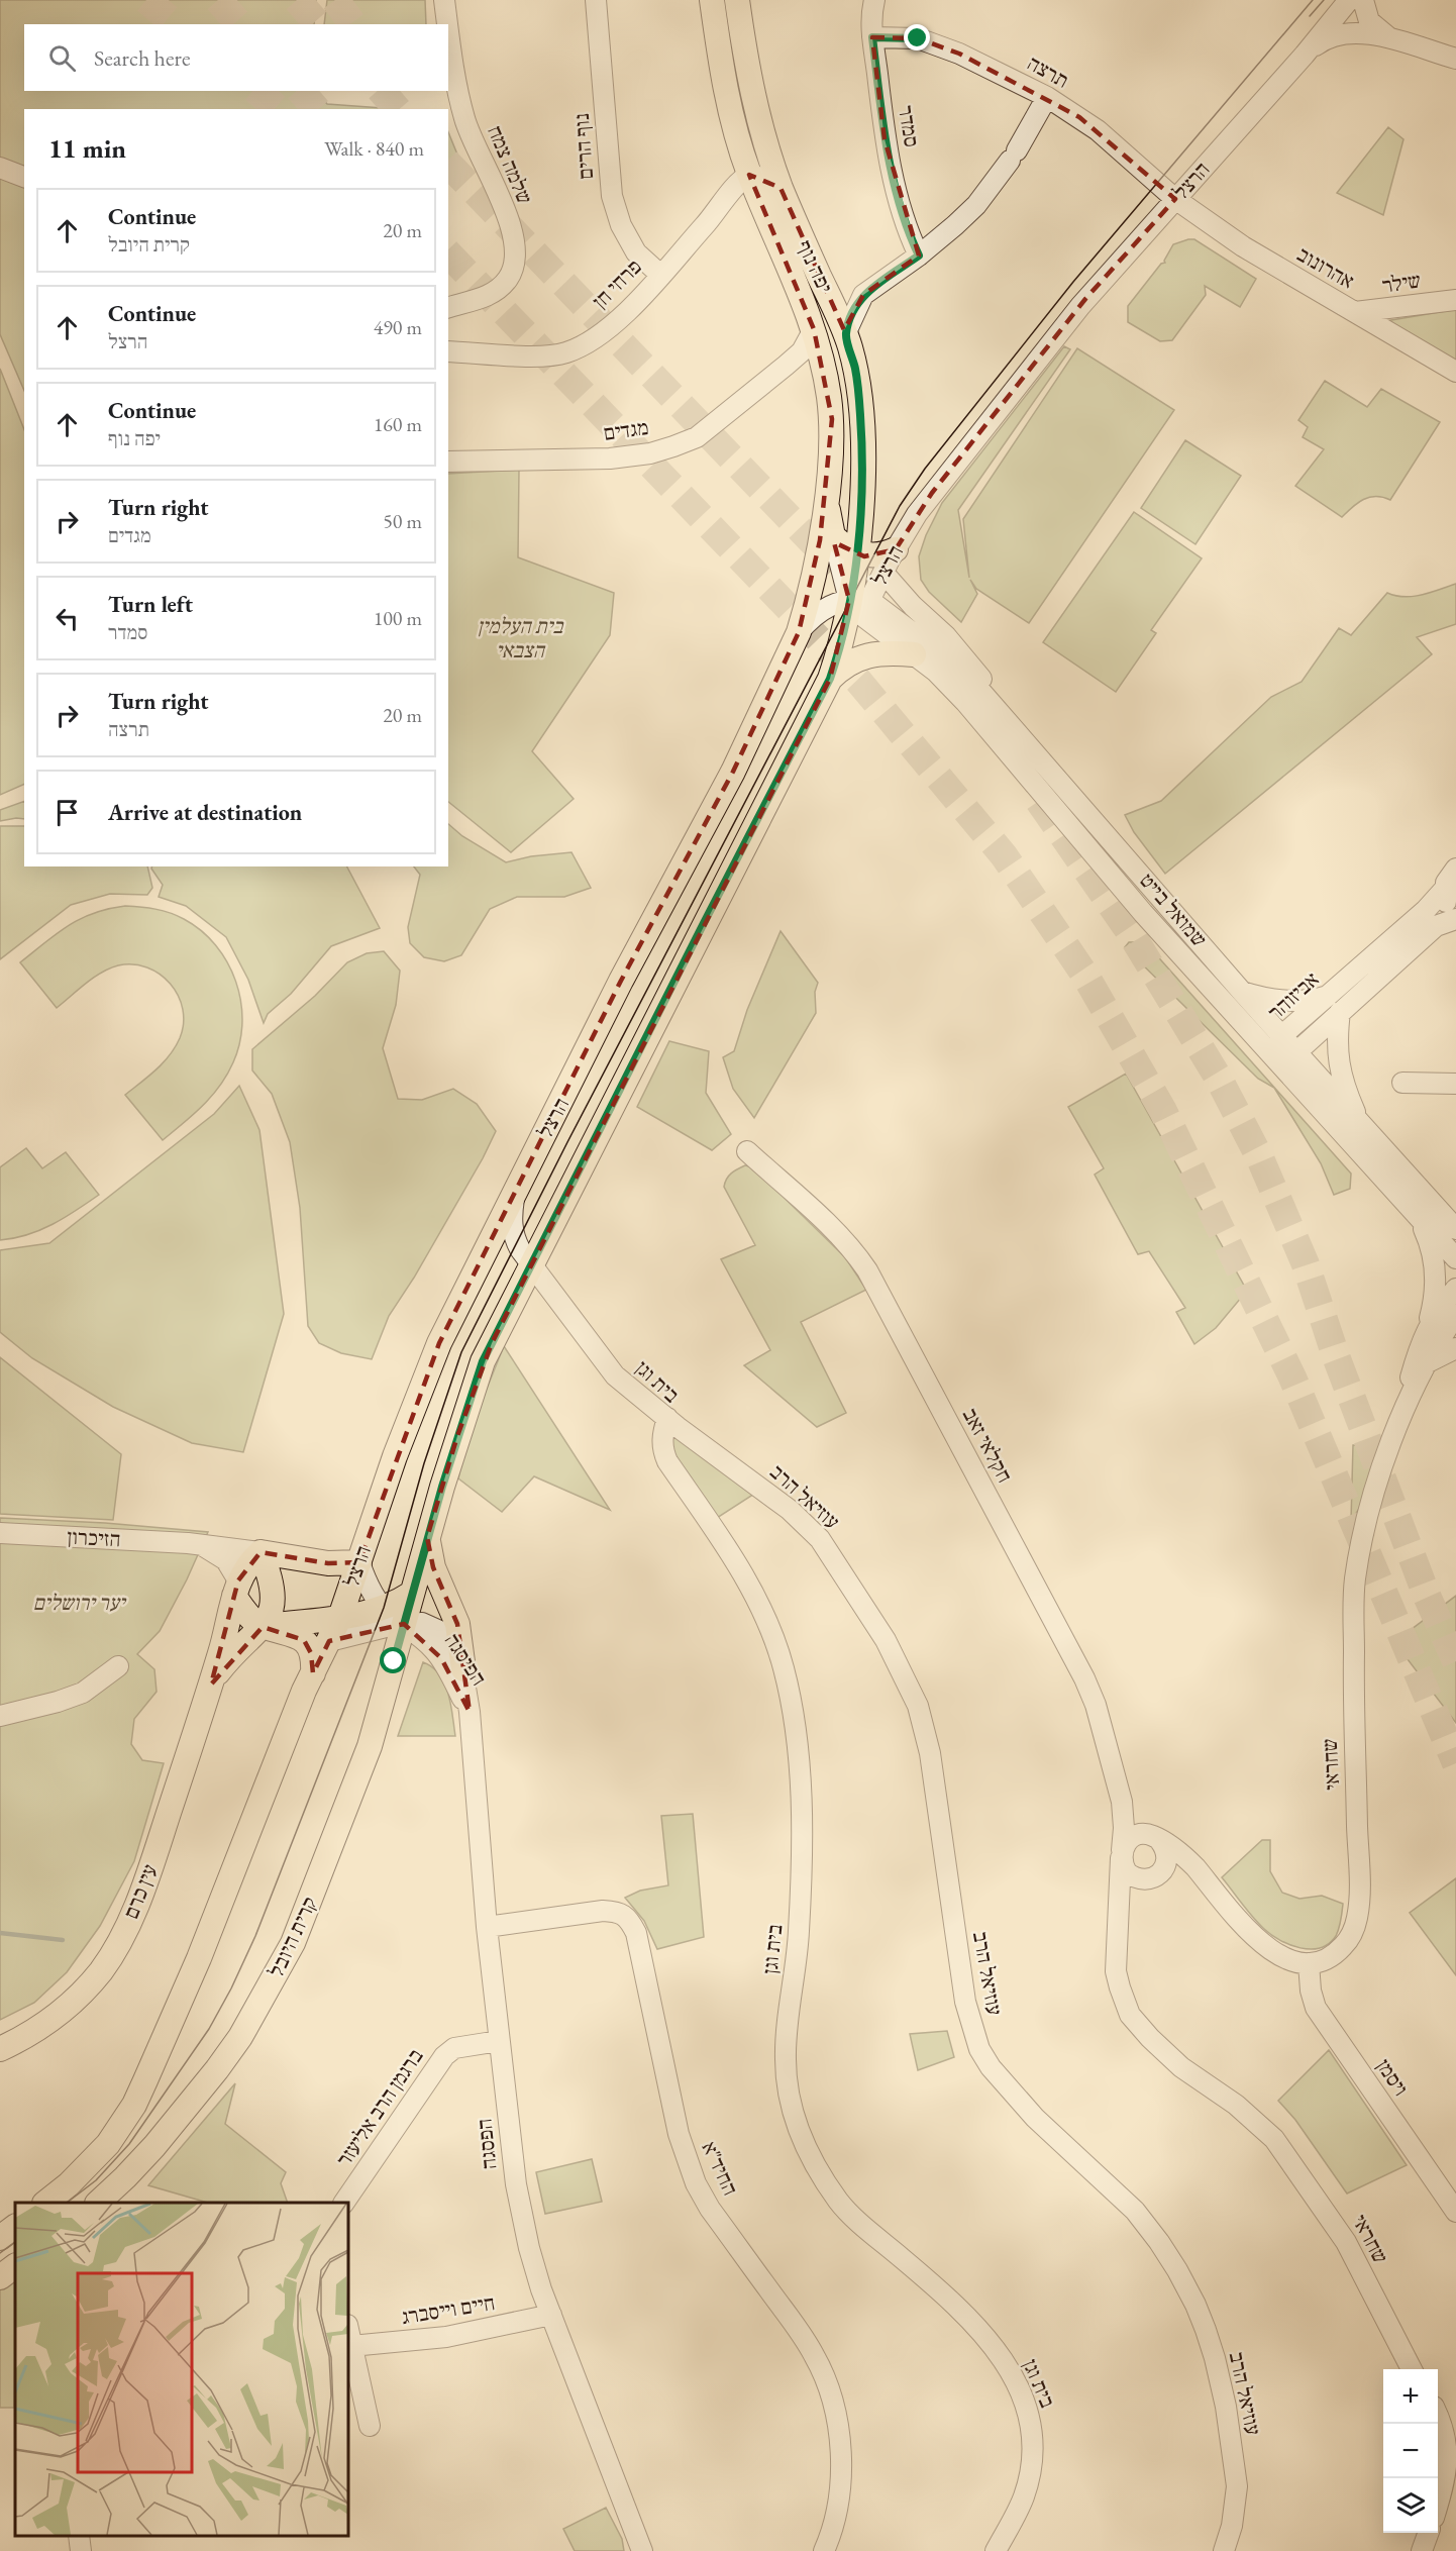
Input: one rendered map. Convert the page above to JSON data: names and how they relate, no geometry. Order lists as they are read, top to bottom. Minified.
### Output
{"streets":{"main road":["הרצל","יפה נוף","הזיכרון","עין כרם","קרית היובל"],"street":["תרצה","סמדר","נוף הרים","שלמה צמח","אהרונוב","שילר","פרחי חן","מגדים","שמואל בייט","אביזוהר","בית וגן","חקלאי זאב","עוזיאל הרב","הפיסגה","שחראי","ויסמן","ברגמן הרב אליעזר","הפסגה","החיד\"א","חיים וייסברג"]},"crossings":[["תרצה","סמדר"],["תרצה","הרצל"],["תרצה","אהרונוב"],["נוף הרים","פרחי חן"],["הרצל","יפה נוף"],["הרצל","אהרונוב"],["הרצל","שמואל בייט"],["הרצל","בית וגן"],["הרצל","הזיכרון"],["הרצל","הפיסגה"],["יפה נוף","פרחי חן"],["יפה נוף","מגדים"],["יפה נוף","שמואל בייט"],["אהרונוב","שילר"],["שמואל בייט","אביזוהר"],["בית וגן","עוזיאל הרב"],["חקלאי זאב","שחראי"],["הזיכרון","הפיסגה"],["הזיכרון","עין כרם"],["הפיסגה","קרית היובל"],["הפיסגה","הפסגה"],["שחראי","ויסמן"],["ברגמן הרב אליעזר","הפסגה"],["הפסגה","החיד\"א"],["הפסגה","חיים וייסברג"]],"parks":["בית העלמין הצבאי","יער ירושלים"],"page":{"search":"Search here","heading":["11 min","Walk · 840 m"],"list":[["Continue","קרית היובל","20 m"],["Continue","הרצל","490 m"],["Continue","יפה נוף","160 m"],["Turn right","מגדים","50 m"],["Turn left","סמדר","100 m"],["Turn right","תרצה","20 m"],"Arrive at destination"],"map_buttons":["+","−"]}}
